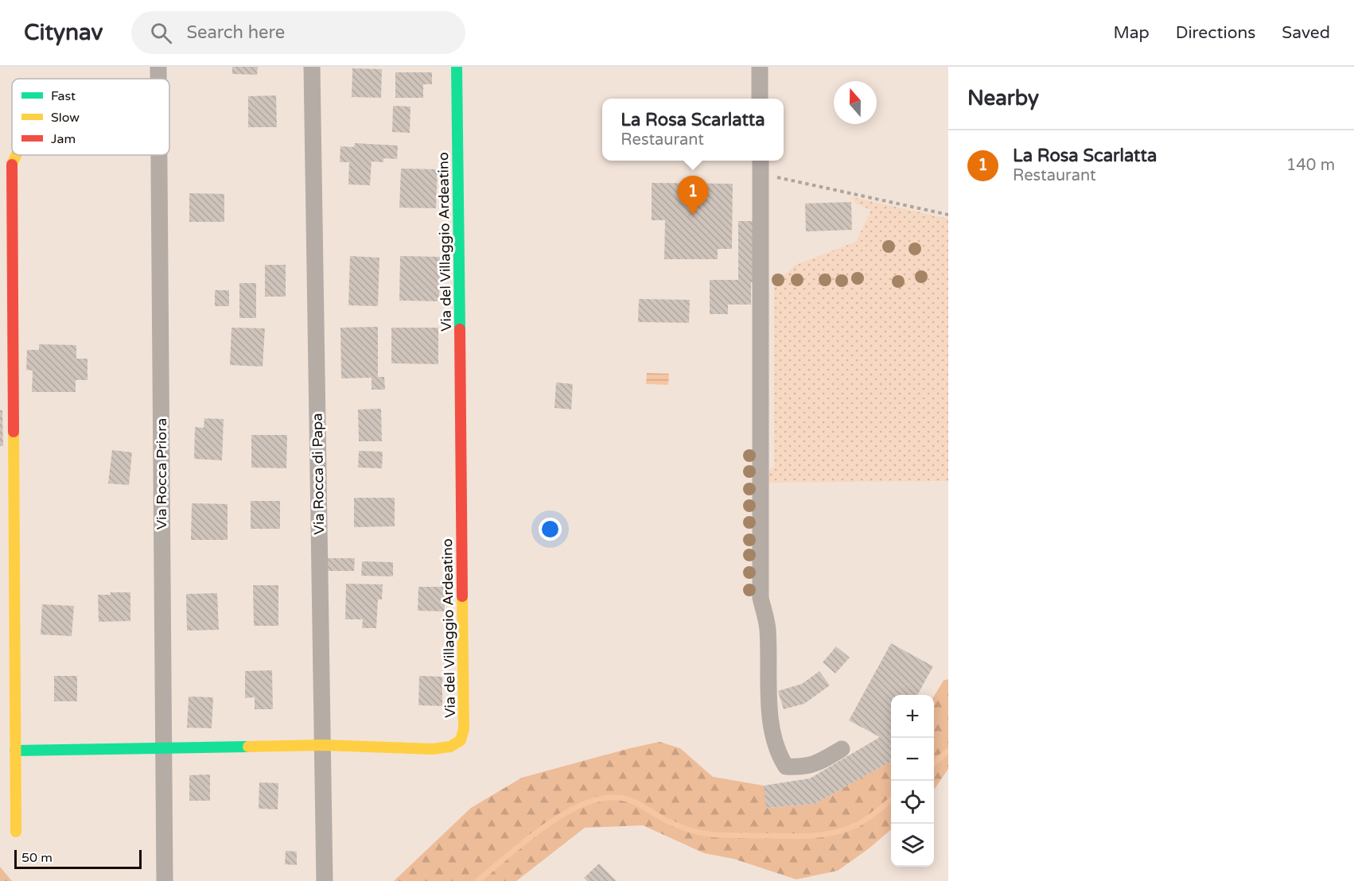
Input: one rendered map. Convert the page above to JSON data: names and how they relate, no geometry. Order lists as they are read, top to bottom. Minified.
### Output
{"streets":{"street":["Via del Villaggio Ardeatino","Via Rocca Priora","Via Rocca di Papa"]},"crossings":[["Via del Villaggio Ardeatino","Via Rocca Priora"],["Via del Villaggio Ardeatino","Via Rocca di Papa"]],"legend":["Fast","Slow","Jam"],"scale_bar":"50 m","north":"top","page":{"header":"Citynav","search":"Search here","nav":["Map","Directions","Saved"],"heading":"Nearby","popup":["La Rosa Scarlatta","Restaurant"],"list":[{"mark":"1","name":"La Rosa Scarlatta","note":"Restaurant","value":"140 m"}],"pins":"1","map_buttons":["+","−"],"scale":"50 m"}}
